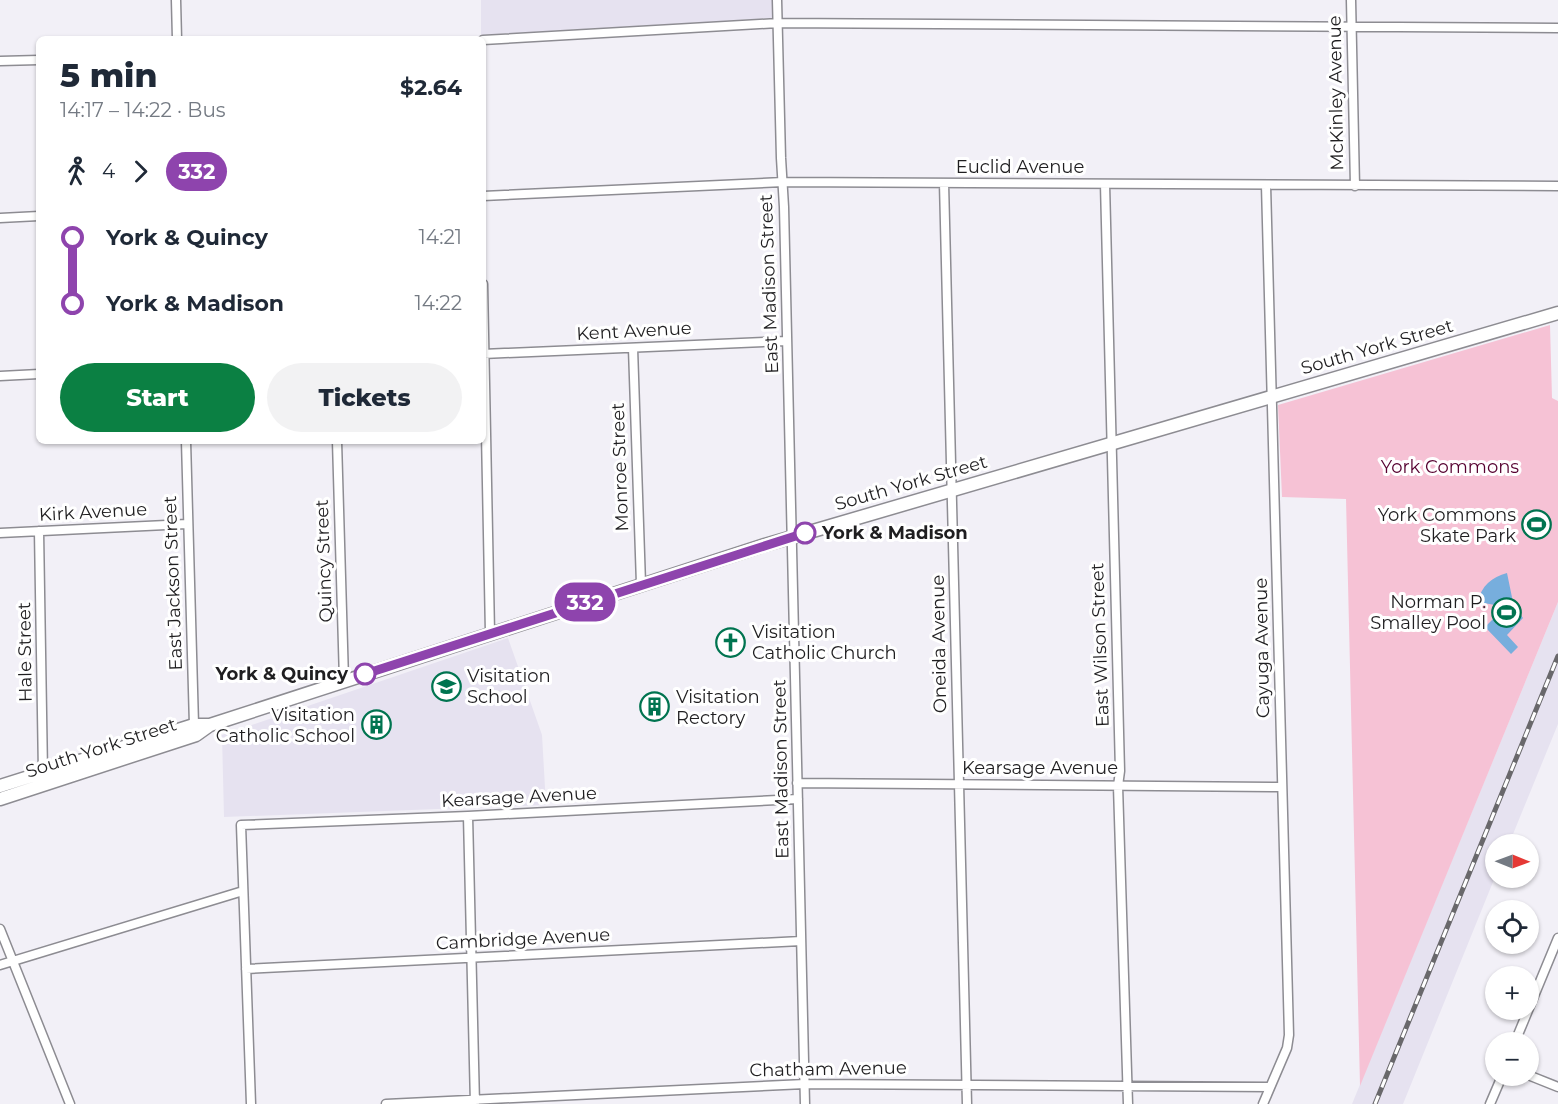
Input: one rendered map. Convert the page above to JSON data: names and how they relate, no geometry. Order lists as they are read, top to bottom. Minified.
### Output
{"streets":{"main road":["South York Street"],"street":["McKinley Avenue","Euclid Avenue","East Madison Street","Kent Avenue","Monroe Street","Kirk Avenue","Quincy Street","East Jackson Street","Oneida Avenue","East Wilson Street","Cayuga Avenue","Hale Street","Kearsage Avenue","Cambridge Avenue","Chatham Avenue"]},"crossings":[["McKinley Avenue","Euclid Avenue"],["Euclid Avenue","East Madison Street"],["Euclid Avenue","Oneida Avenue"],["Euclid Avenue","East Wilson Street"],["Euclid Avenue","Cayuga Avenue"],["East Madison Street","Kent Avenue"],["East Madison Street","South York Street"],["East Madison Street","Kearsage Avenue"],["East Madison Street","Cambridge Avenue"],["East Madison Street","Chatham Avenue"],["Kent Avenue","Monroe Street"],["South York Street","Monroe Street"],["South York Street","Quincy Street"],["South York Street","East Jackson Street"],["South York Street","Oneida Avenue"],["South York Street","East Wilson Street"],["South York Street","Cayuga Avenue"],["South York Street","Hale Street"],["Kirk Avenue","East Jackson Street"],["Kirk Avenue","Hale Street"],["Oneida Avenue","Kearsage Avenue"],["Oneida Avenue","Chatham Avenue"],["East Wilson Street","Kearsage Avenue"],["East Wilson Street","Chatham Avenue"],["Cayuga Avenue","Kearsage Avenue"],["Cayuga Avenue","Chatham Avenue"]],"parks":["York Commons"],"places":{"sports":["York Commons Skate Park","Norman P. Smalley Pool"],"other":["York & Madison","York & Quincy"],"church":["Visitation Catholic Church"],"school or university":["Visitation School"],"building":["Visitation Rectory","Visitation Catholic School"]},"lines":["bus line 332"],"north":"right","page":{"on_map":"332","heading":["5 min","14:17 – 14:22 · Bus","$2.64"],"legs":["4","332"],"list":[{"name":"York & Quincy","value":"14:21"},{"name":"York & Madison","value":"14:22"}],"buttons":["Start","Tickets"],"map_buttons":["+","−"]}}
